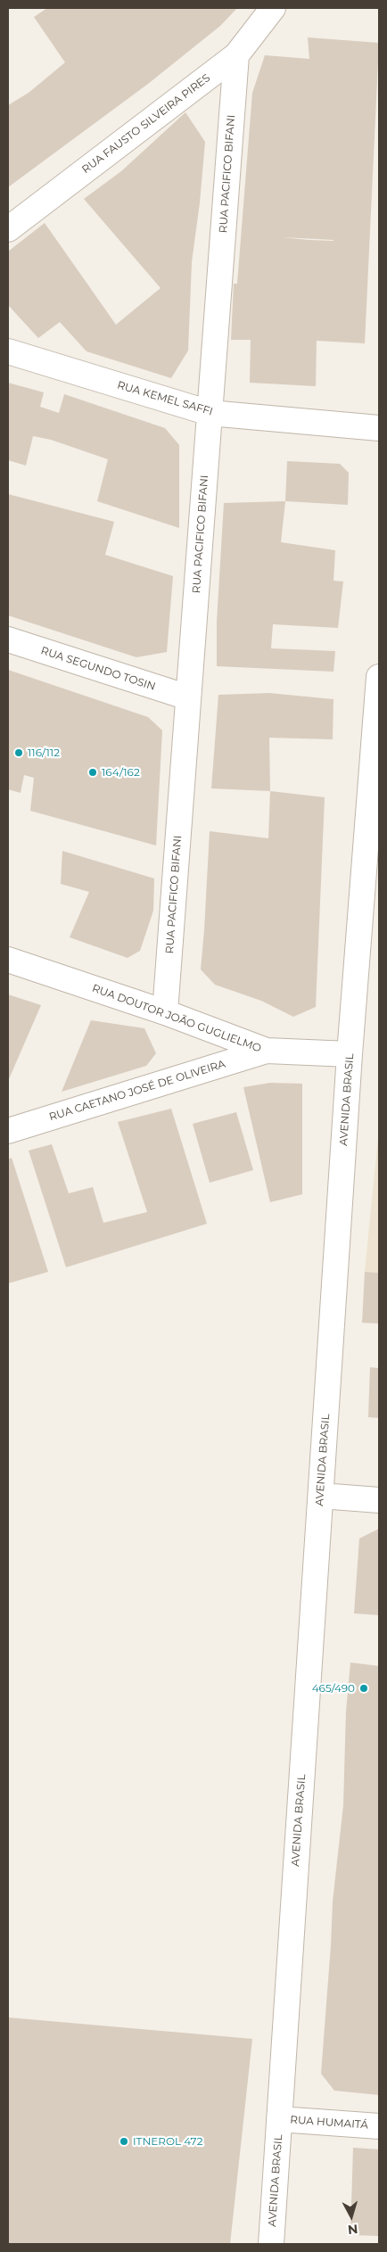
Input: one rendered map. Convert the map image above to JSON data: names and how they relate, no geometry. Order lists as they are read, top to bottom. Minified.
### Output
{"streets":{"street":["RUA FAUSTO SILVEIRA PIRES","RUA PACIFICO BIFANI","RUA KEMEL SAFFI","RUA SEGUNDO TOSIN","RUA DOUTOR JOÃO GUGLIELMO","RUA CAETANO JOSÉ DE OLIVEIRA","AVENIDA BRASIL","RUA HUMAITÁ"]},"crossings":[["RUA FAUSTO SILVEIRA PIRES","RUA PACIFICO BIFANI"],["RUA PACIFICO BIFANI","RUA KEMEL SAFFI"],["RUA PACIFICO BIFANI","RUA SEGUNDO TOSIN"],["RUA PACIFICO BIFANI","RUA DOUTOR JOÃO GUGLIELMO"],["RUA DOUTOR JOÃO GUGLIELMO","RUA CAETANO JOSÉ DE OLIVEIRA"],["RUA DOUTOR JOÃO GUGLIELMO","AVENIDA BRASIL"],["AVENIDA BRASIL","RUA HUMAITÁ"]],"places":["116/112","164/162","465/490","ITNEROL 472"],"north":"bottom"}
